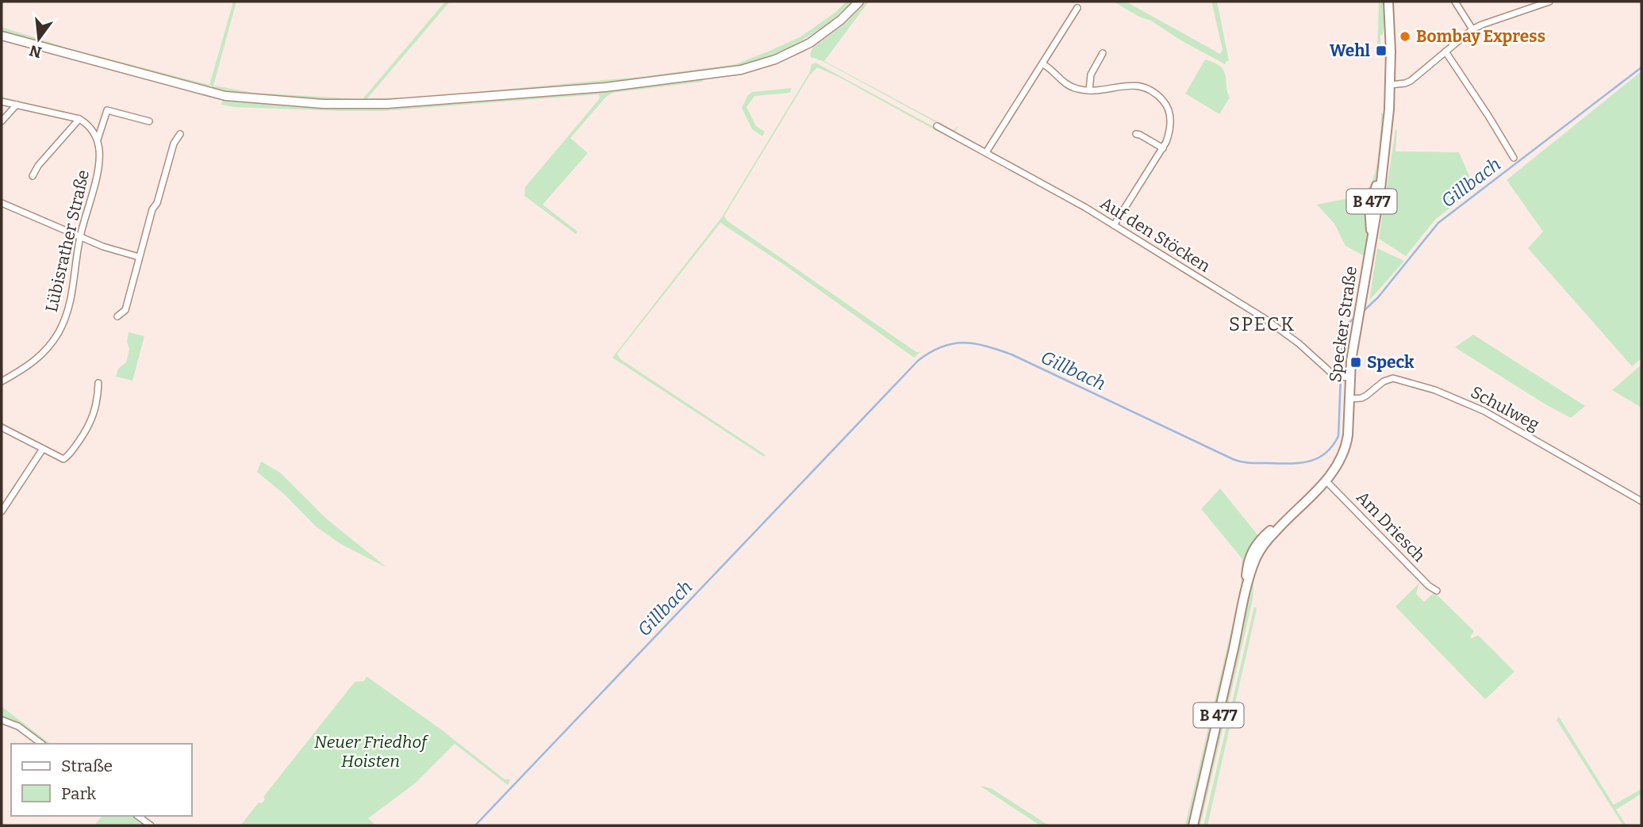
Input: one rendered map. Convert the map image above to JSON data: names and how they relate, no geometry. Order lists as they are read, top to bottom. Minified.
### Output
{"streets":{"main road":["B 477","Specker Straße"],"street":["Auf den Stöcken","Lübisrather Straße","Schulweg","Am Driesch"]},"crossings":[["Auf den Stöcken","Specker Straße"],["Specker Straße","Schulweg"],["Specker Straße","Am Driesch"]],"districts":["SPECK"],"water":["Gillbach"],"parks":["Neuer Friedhof Hoisten"],"places":{"other":["Bombay Express"],"transit":["Wehl","Speck"]},"legend":["Straße","Park"],"north":"bottom"}
